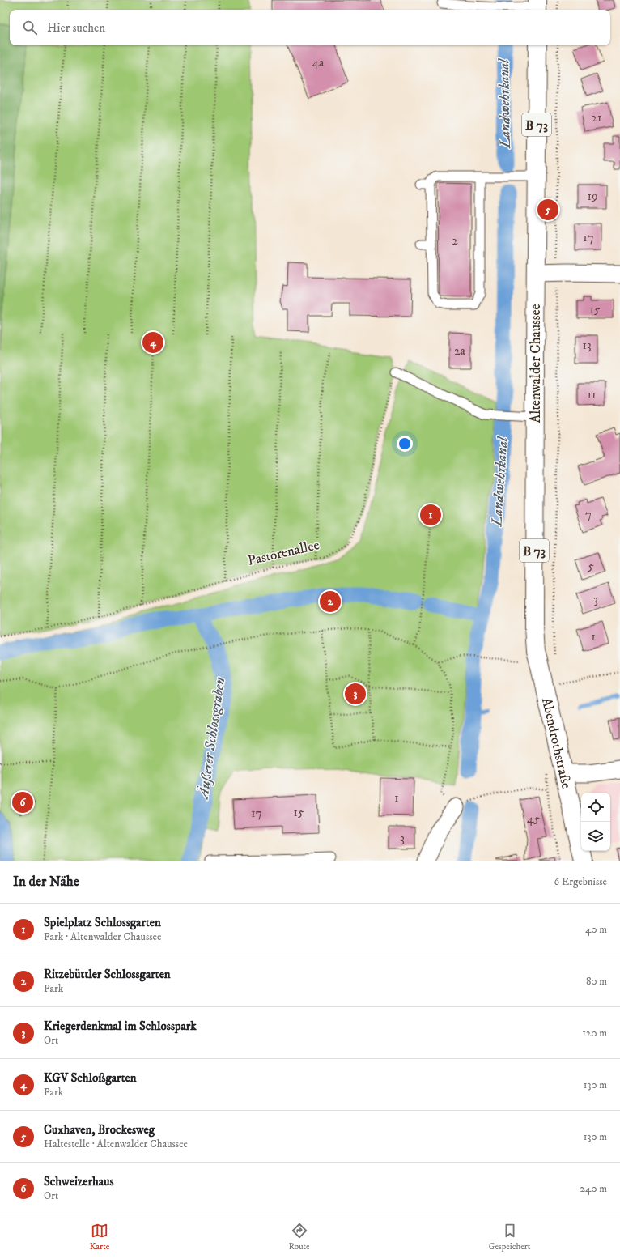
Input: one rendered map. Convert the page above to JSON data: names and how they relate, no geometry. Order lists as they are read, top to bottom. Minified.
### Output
{"streets":{"main road":["B 73","Altenwalder Chaussee","Abendrothstraße"],"path":["Pastorenallee"]},"crossings":[["Altenwalder Chaussee","Abendrothstraße"]],"water":["Landwehrkanal","Äußerer Schlossgraben"],"house_numbers":["4a","21","19","17","2","15","13","2a","11","7","5","3","1","1","15","17","45","3"],"page":{"search":"Hier suchen","pins":["5","4","1","2","3","6"],"heading":["In der Nähe","6 Ergebnisse"],"list":[{"mark":"1","name":"Spielplatz Schlossgarten","note":"Park · Altenwalder Chaussee","value":"40 m"},{"mark":"2","name":"Ritzebüttler Schlossgarten","note":"Park","value":"80 m"},{"mark":"3","name":"Kriegerdenkmal im Schlosspark","note":"Ort","value":"120 m"},{"mark":"4","name":"KGV Schloßgarten","note":"Park","value":"130 m"},{"mark":"5","name":"Cuxhaven, Brockesweg","note":"Haltestelle · Altenwalder Chaussee","value":"130 m"},{"mark":"6","name":"Schweizerhaus","note":"Ort","value":"240 m"}],"nav":["Karte","Route","Gespeichert"]}}
